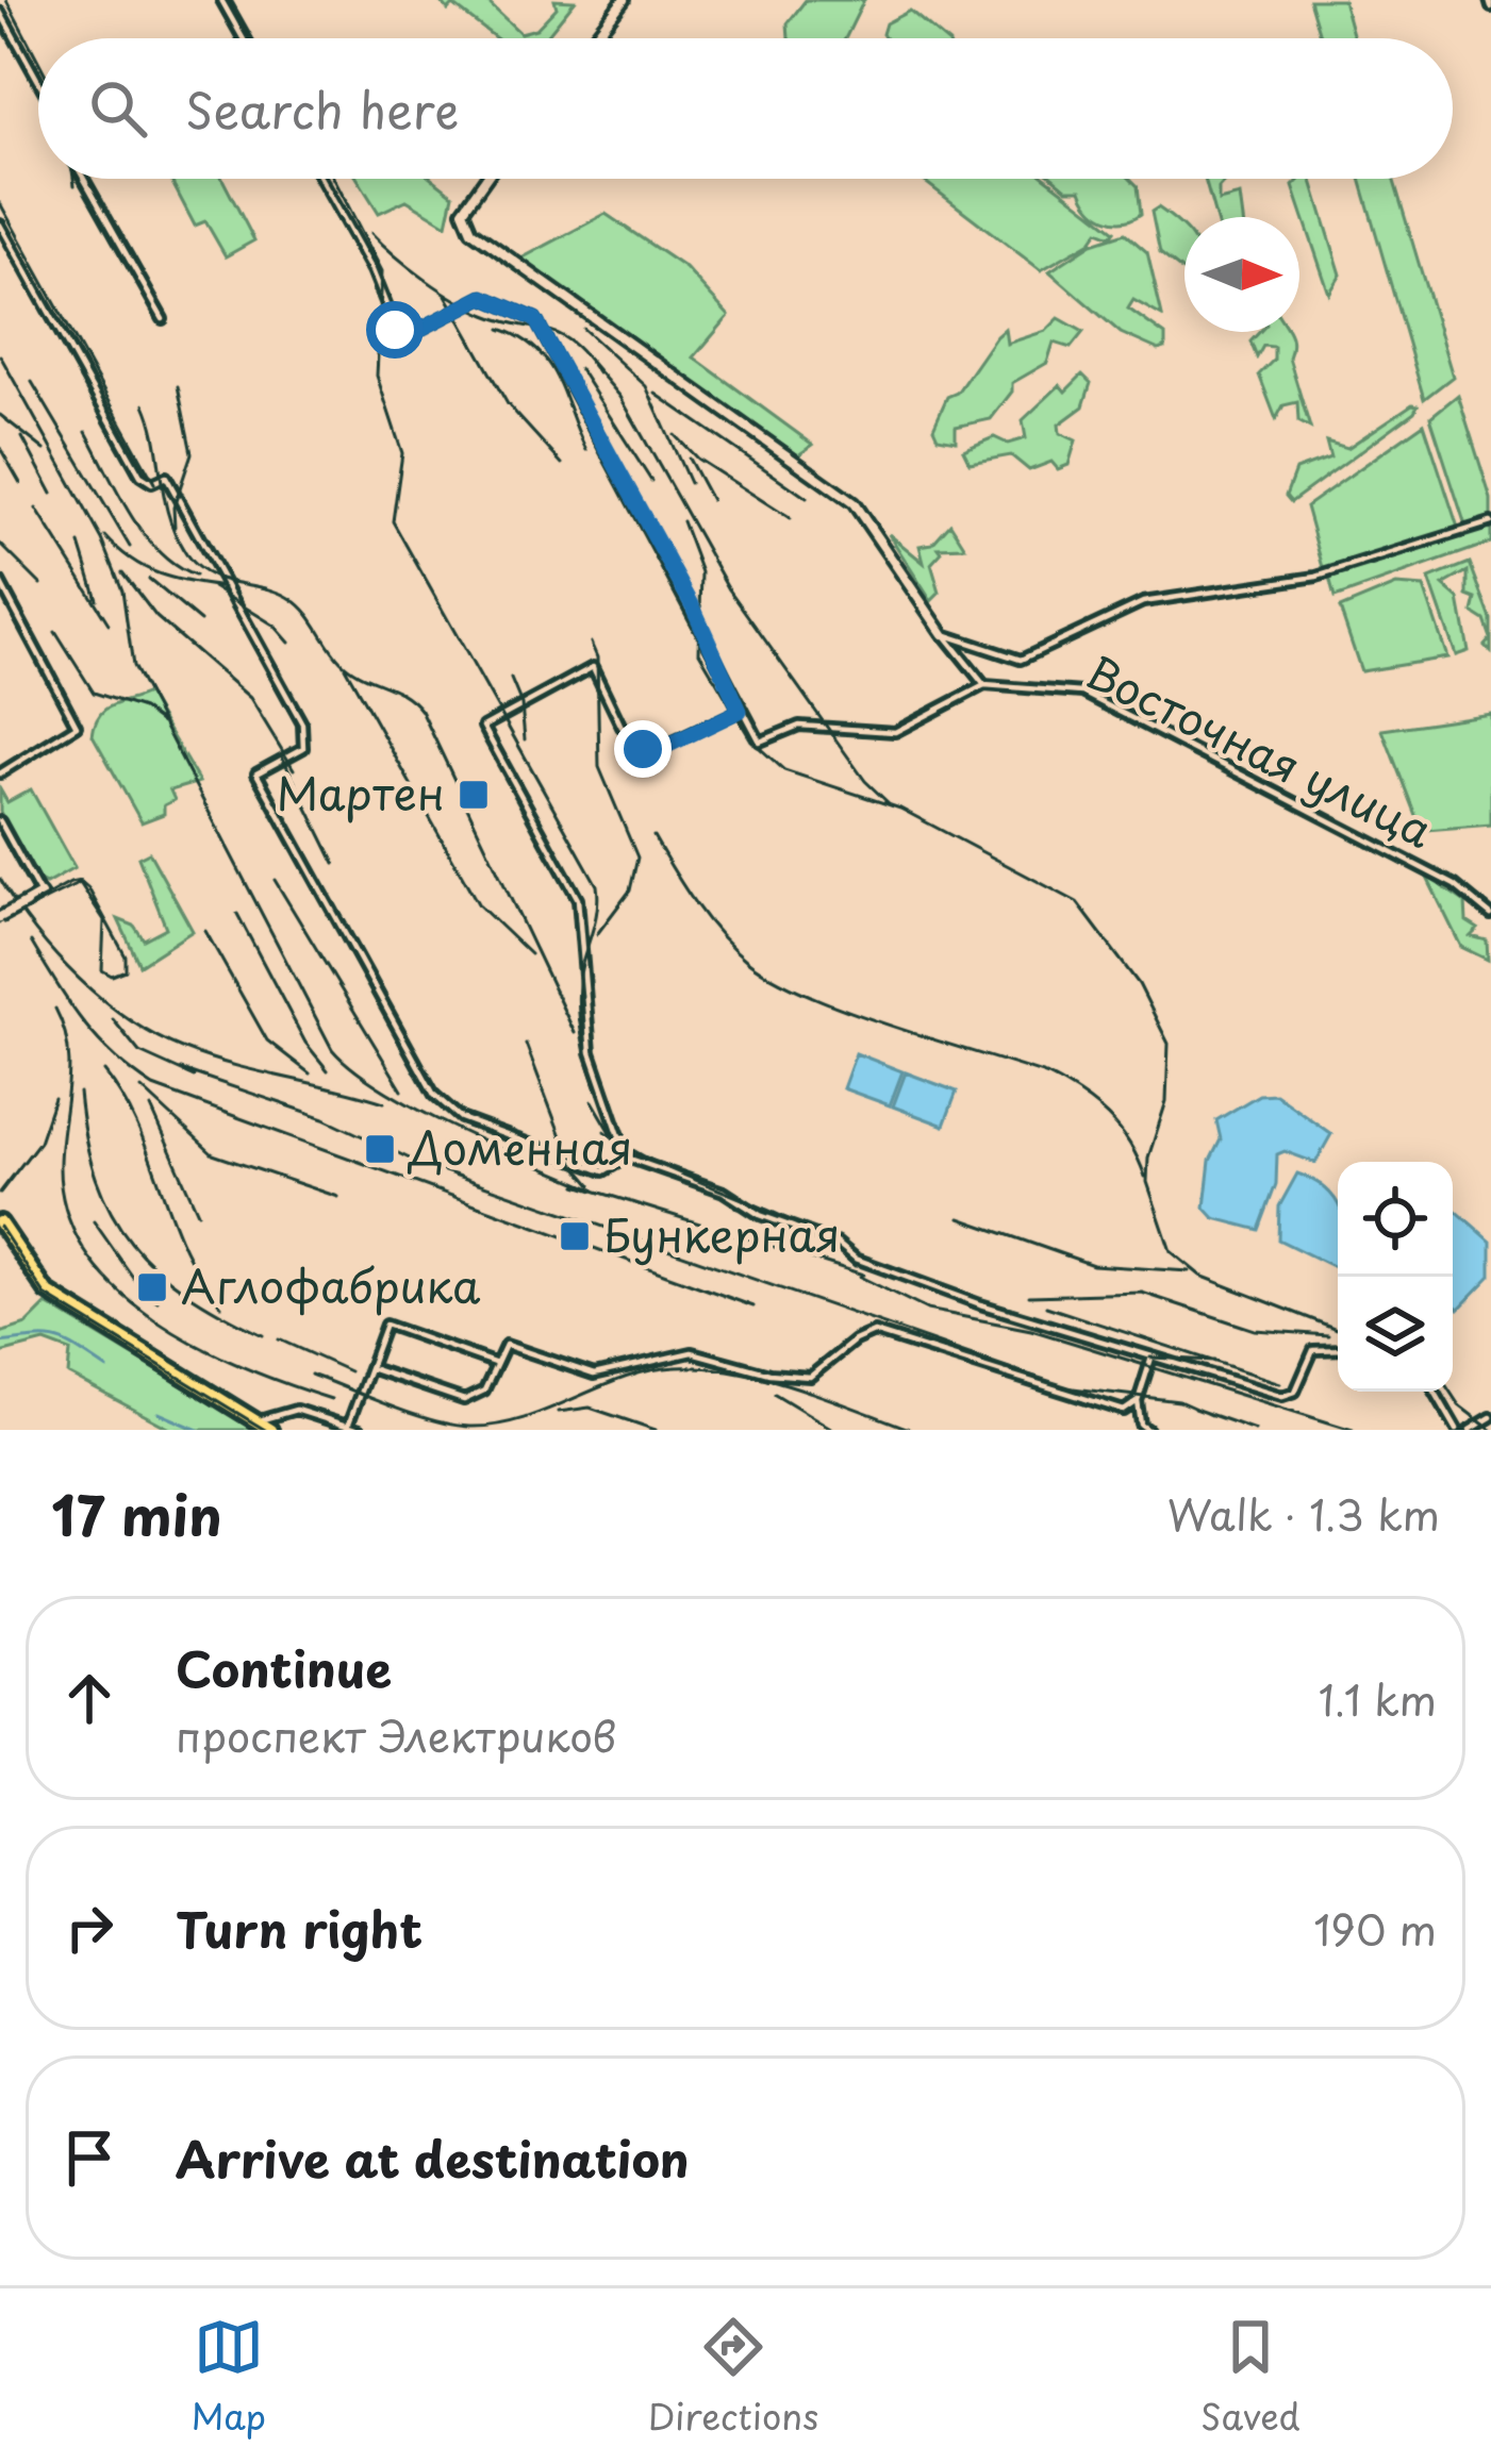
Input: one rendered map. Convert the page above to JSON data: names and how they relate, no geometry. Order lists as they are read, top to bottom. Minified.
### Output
{"streets":{"street":["Восточная улица"]},"places":{"transit":["Мартен","Доменная","Бункерная","Аглофабрика"]},"north":"right","page":{"search":"Search here","heading":["17 min","Walk · 1.3 km"],"list":[["Continue","проспект Электриков","1.1 km"],["Turn right","190 m"],"Arrive at destination"],"nav":["Map","Directions","Saved"]}}
